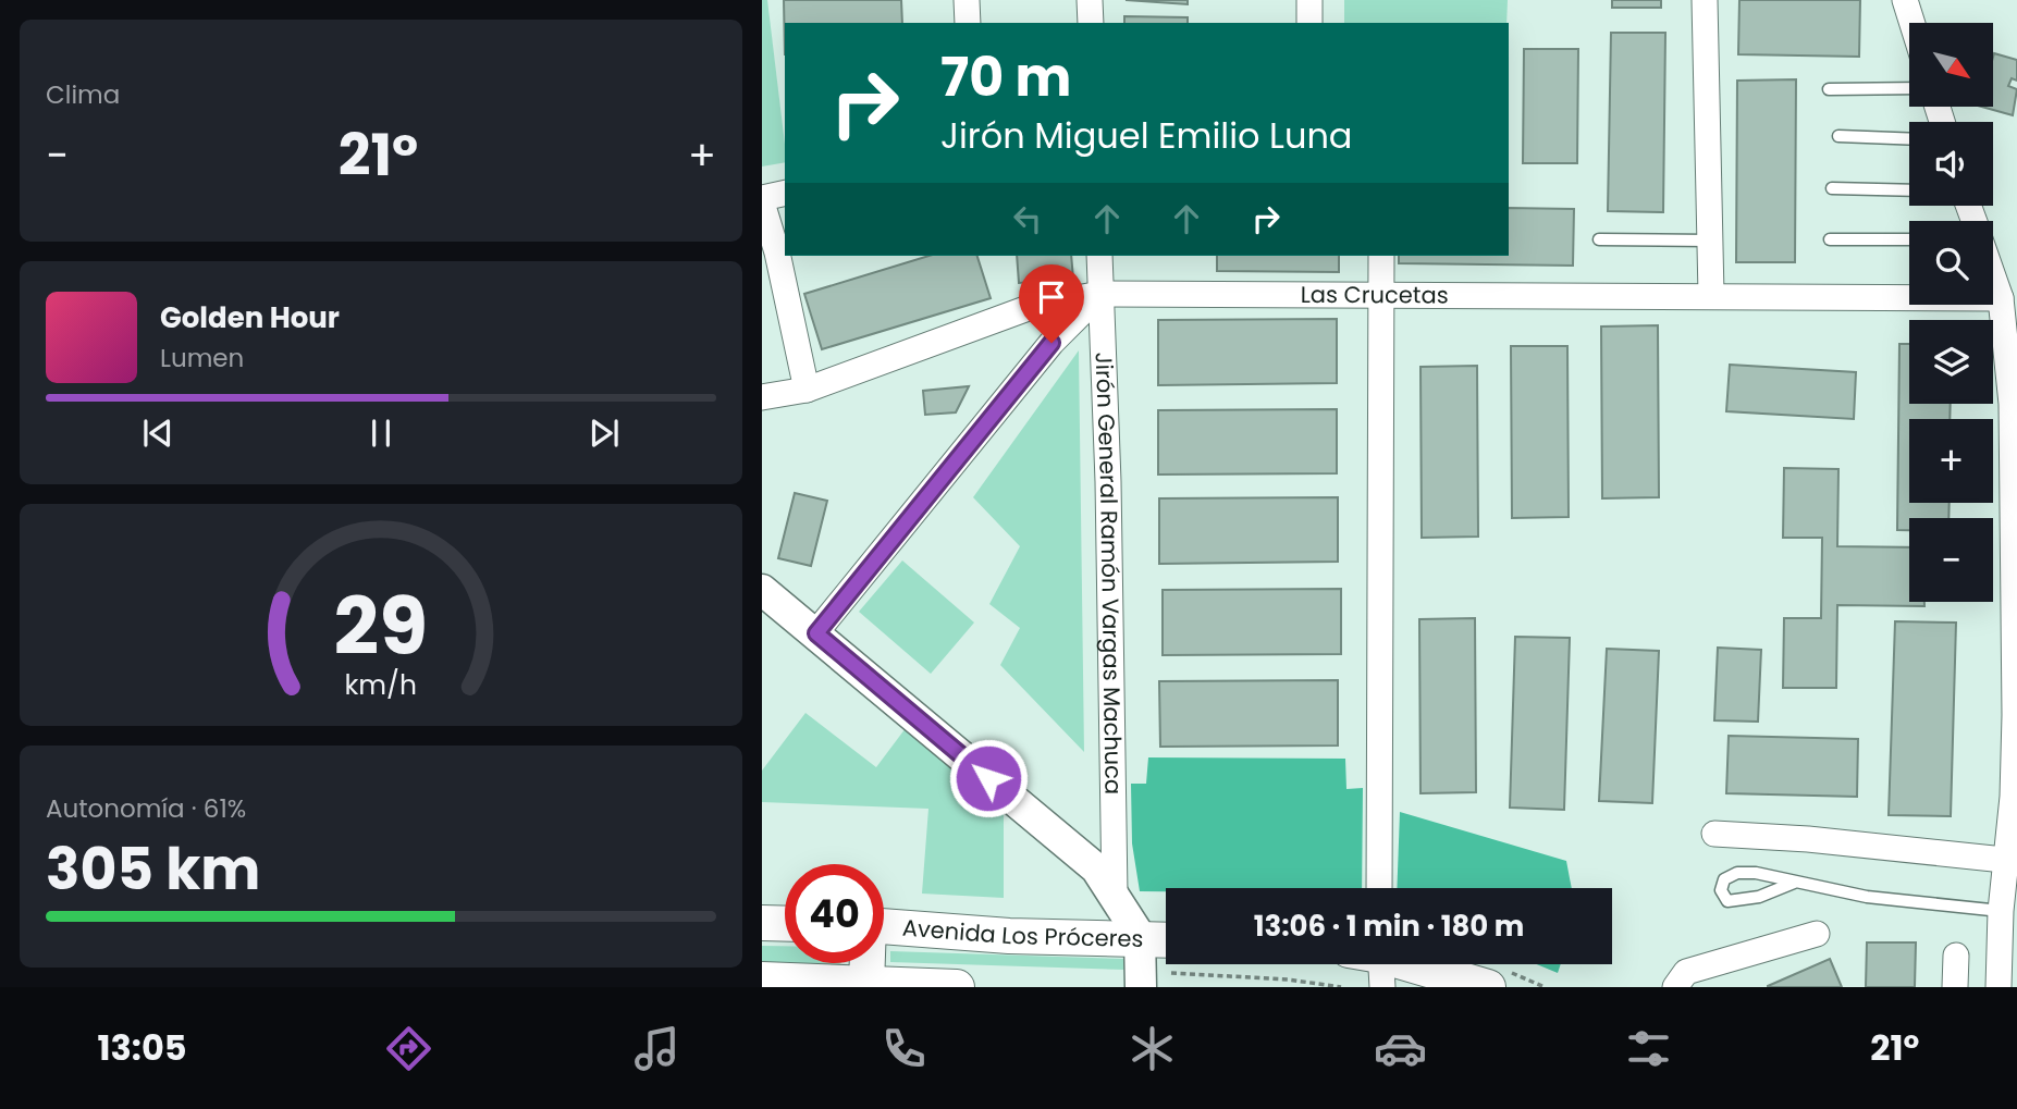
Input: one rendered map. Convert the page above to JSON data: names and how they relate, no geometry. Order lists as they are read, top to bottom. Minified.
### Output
{"streets":{"main road":["Avenida Los Próceres"],"street":["Las Crucetas","Jirón General Ramón Vargas Machuca"]},"crossings":[["Las Crucetas","Jirón General Ramón Vargas Machuca"]],"north":"bottom right","page":{"tile":["Clima",["Autonomía · 61%","305 km"]],"map_buttons":["+","−"],"turn":["70 m","Jirón Miguel Emilio Luna"],"heat":["−","21°","+"],"song":["Golden Hour","Lumen"],"limit":"40","trip":"13:06 · 1 min · 180 m","tabs":["13:05","21°"],"gauge":["29","km/h"]}}
